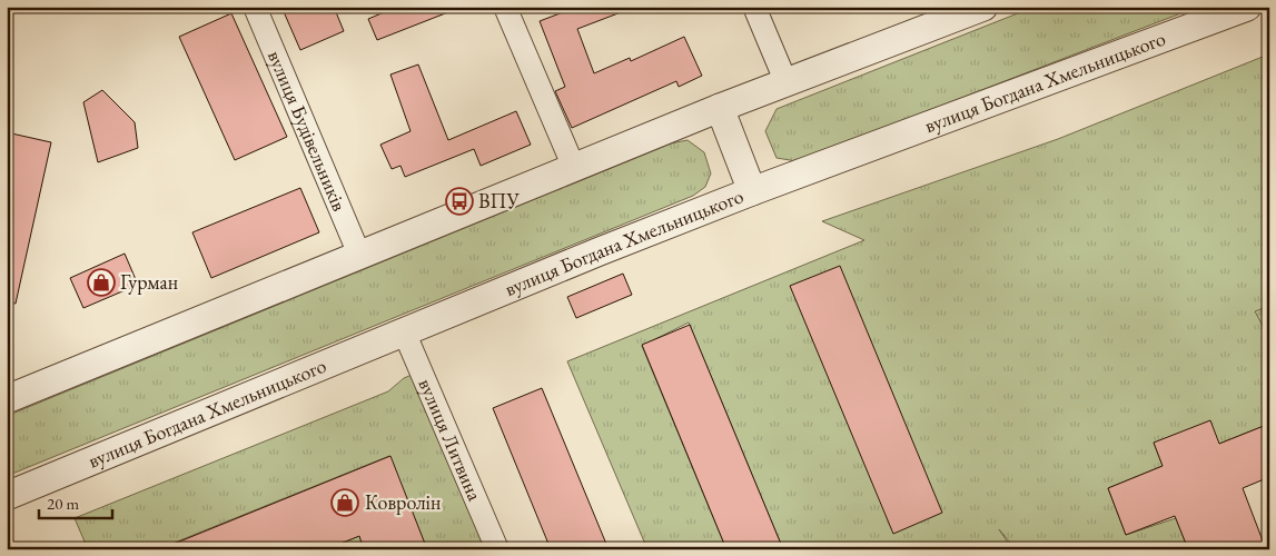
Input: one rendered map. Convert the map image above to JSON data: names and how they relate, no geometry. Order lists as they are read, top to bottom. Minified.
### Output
{"streets":{"street":["вулиця Богдана Хмельницького","вулиця Будівельників","вулиця Литвина"]},"crossings":[["вулиця Богдана Хмельницького","вулиця Литвина"]],"places":{"bus stop":["ВПУ"],"shop":["Гурман","Ковролін"]},"scale_bar":"20 m"}
